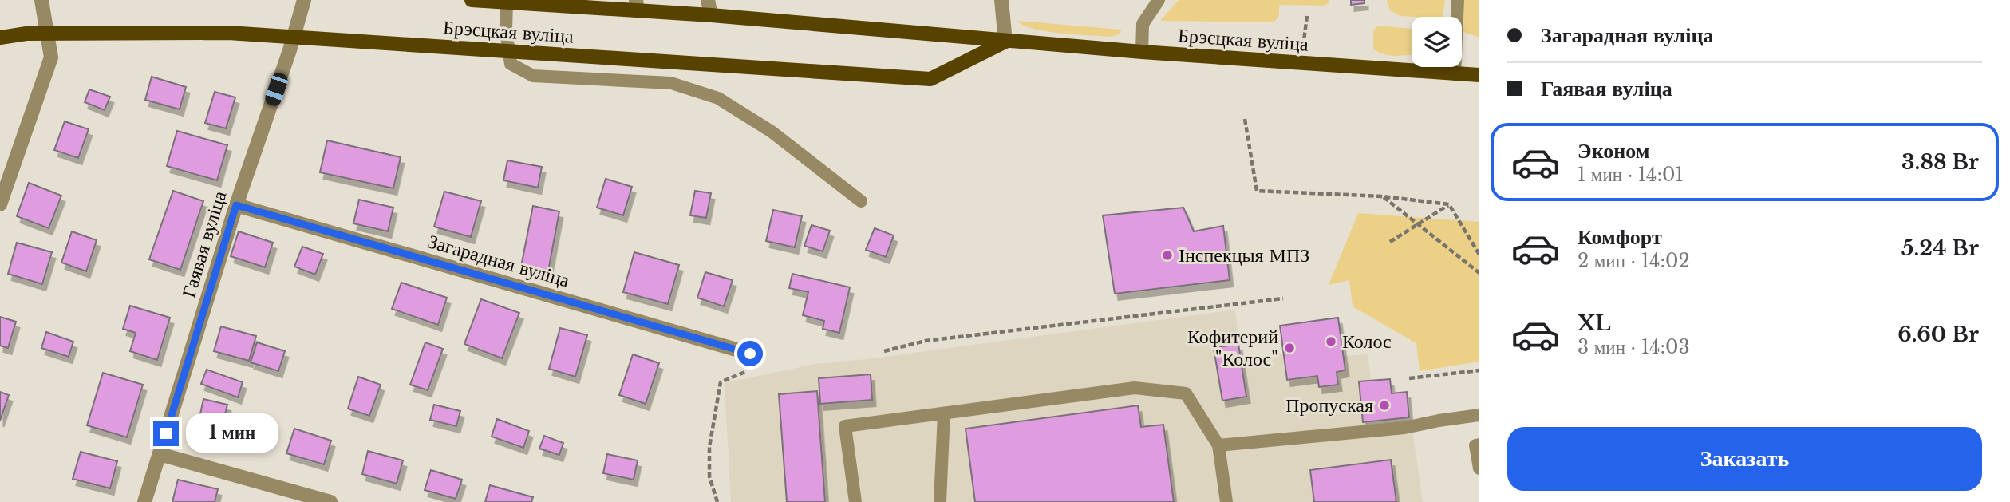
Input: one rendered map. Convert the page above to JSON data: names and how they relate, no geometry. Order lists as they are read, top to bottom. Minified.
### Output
{"streets":{"main road":["Брэсцкая вуліца"],"street":["Гаявая вуліца","Загарадная вуліца"]},"crossings":[["Брэсцкая вуліца","Гаявая вуліца"],["Гаявая вуліца","Загарадная вуліца"]],"places":["Інспекцыя МПЗ","Колос","Кофитерий \"Колос\"","Пропуская"],"page":{"banner":["Загарадная вуліца","Гаявая вуліца"],"list":[{"name":"Эконом","note":"1 мин · 14:01","value":"3.88 Br"},{"name":"Комфорт","note":"2 мин · 14:02","value":"5.24 Br"},{"name":"XL","note":"3 мин · 14:03","value":"6.60 Br"}],"bubble":"1 мин","buttons":"Заказать"}}
